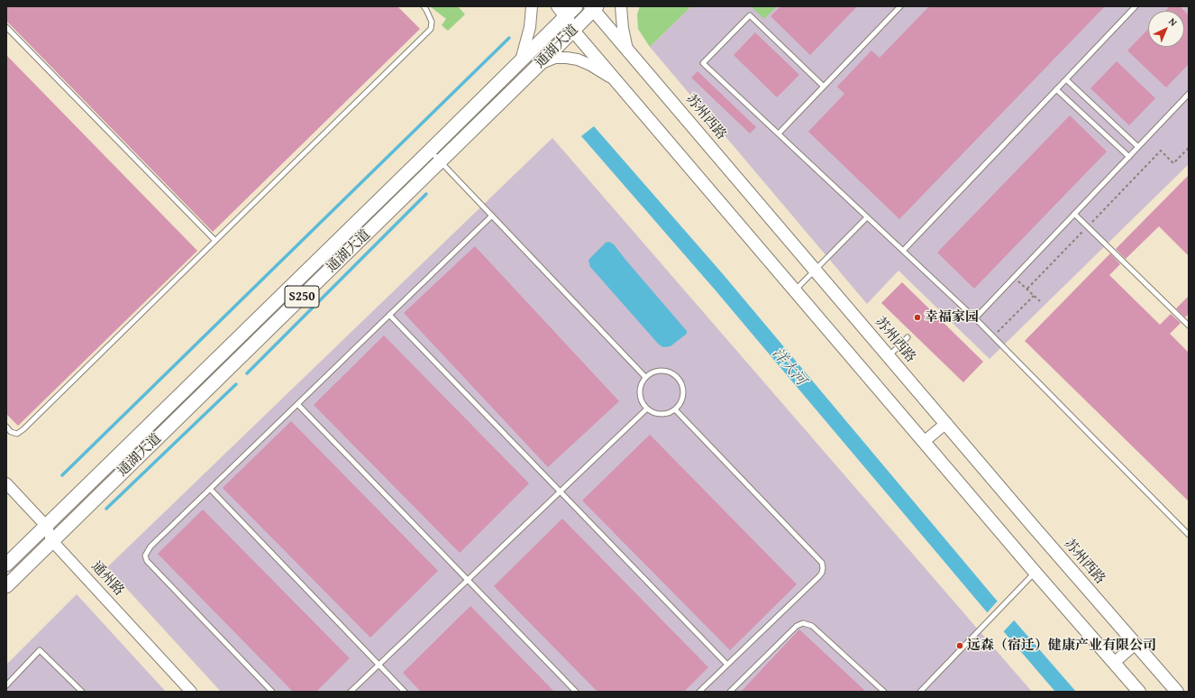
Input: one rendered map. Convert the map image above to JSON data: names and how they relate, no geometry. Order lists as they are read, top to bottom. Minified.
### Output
{"streets":{"main road":["通湖大道","苏州西路","S250"],"street":["通州路"]},"crossings":[["通湖大道","苏州西路"],["通湖大道","通州路"]],"water":["洋大河"],"places":["幸福家园","远森（宿迁）健康产业有限公司"],"north":"top right"}
